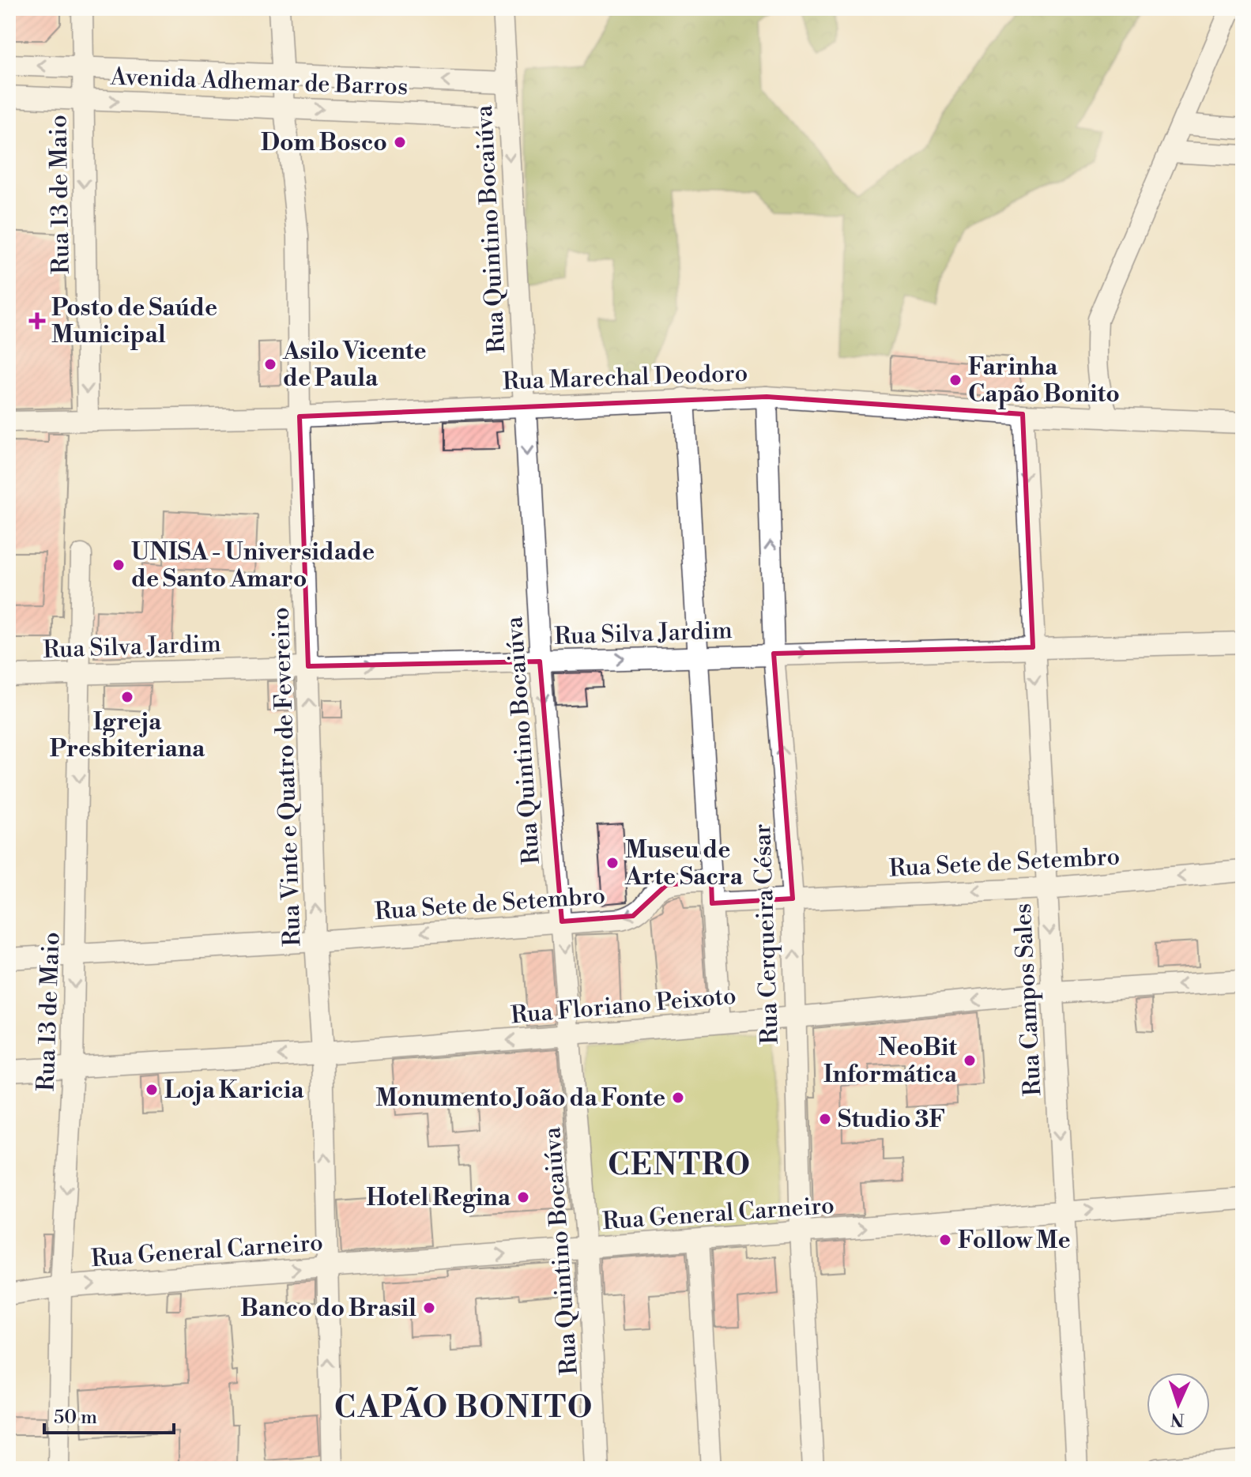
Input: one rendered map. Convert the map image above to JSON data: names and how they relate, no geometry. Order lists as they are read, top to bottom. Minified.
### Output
{"streets":{"street":["Avenida Adhemar de Barros","Rua 13 de Maio","Rua Quintino Bocaiúva","Rua Marechal Deodoro","Rua Silva Jardim","Rua Vinte e Quatro de Fevereiro","Rua Sete de Setembro","Rua Cerqueira César","Rua Campos Sales","Rua Floriano Peixoto","Rua General Carneiro"]},"crossings":[["Avenida Adhemar de Barros","Rua 13 de Maio"],["Avenida Adhemar de Barros","Rua Quintino Bocaiúva"],["Avenida Adhemar de Barros","Rua Vinte e Quatro de Fevereiro"],["Rua 13 de Maio","Rua Marechal Deodoro"],["Rua 13 de Maio","Rua Silva Jardim"],["Rua 13 de Maio","Rua Sete de Setembro"],["Rua 13 de Maio","Rua Floriano Peixoto"],["Rua 13 de Maio","Rua General Carneiro"],["Rua Quintino Bocaiúva","Rua Marechal Deodoro"],["Rua Quintino Bocaiúva","Rua Silva Jardim"],["Rua Quintino Bocaiúva","Rua Sete de Setembro"],["Rua Quintino Bocaiúva","Rua Floriano Peixoto"],["Rua Quintino Bocaiúva","Rua General Carneiro"],["Rua Marechal Deodoro","Rua Vinte e Quatro de Fevereiro"],["Rua Marechal Deodoro","Rua Cerqueira César"],["Rua Marechal Deodoro","Rua Campos Sales"],["Rua Silva Jardim","Rua Vinte e Quatro de Fevereiro"],["Rua Silva Jardim","Rua Cerqueira César"],["Rua Silva Jardim","Rua Campos Sales"],["Rua Vinte e Quatro de Fevereiro","Rua Sete de Setembro"],["Rua Vinte e Quatro de Fevereiro","Rua Floriano Peixoto"],["Rua Vinte e Quatro de Fevereiro","Rua General Carneiro"],["Rua Sete de Setembro","Rua Cerqueira César"],["Rua Sete de Setembro","Rua Campos Sales"],["Rua Cerqueira César","Rua Floriano Peixoto"],["Rua Cerqueira César","Rua General Carneiro"],["Rua Campos Sales","Rua Floriano Peixoto"],["Rua Campos Sales","Rua General Carneiro"]],"one_way":["Rua 13 de Maio","Rua Silva Jardim","Rua Vinte e Quatro de Fevereiro","Rua Sete de Setembro","Rua Campos Sales","Rua Floriano Peixoto","Rua General Carneiro"],"districts":["CENTRO","CAPÃO BONITO"],"places":{"other":["Dom Bosco","Asilo Vicente de Paula","Farinha Capão Bonito","UNISA - Universidade de Santo Amaro","Igreja Presbiteriana","Museu de Arte Sacra","NeoBit Informática","Loja Karicia","Monumento João da Fonte","Studio 3F","Hotel Regina","Follow Me","Banco do Brasil"],"health":["Posto de Saúde Municipal"]},"scale_bar":"50 m","north":"bottom"}
